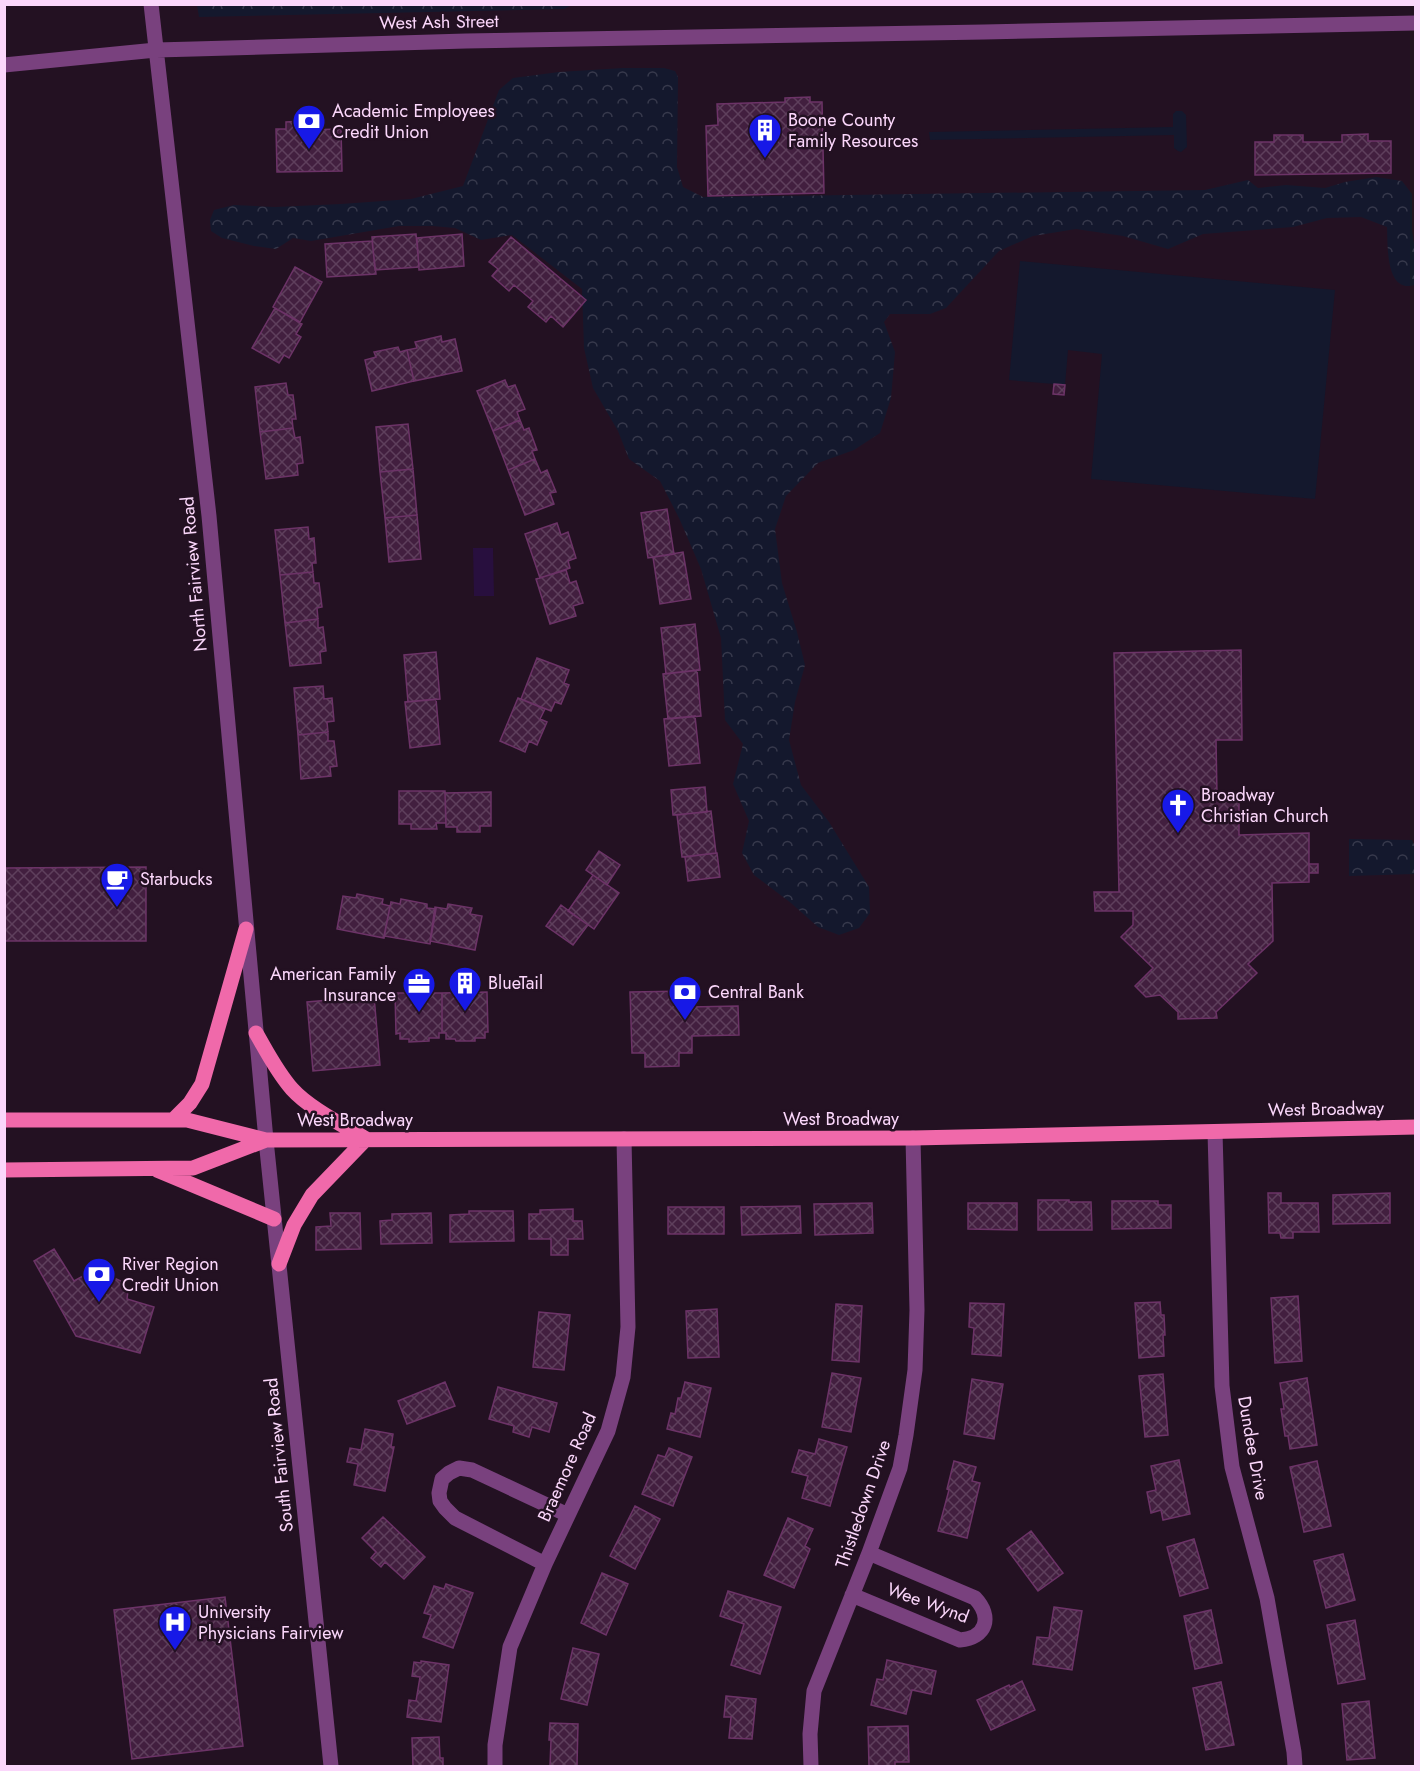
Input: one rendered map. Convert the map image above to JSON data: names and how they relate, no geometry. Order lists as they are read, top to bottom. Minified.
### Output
{"streets":{"main road":["West Broadway"],"street":["West Ash Street","North Fairview Road","Dundee Drive","South Fairview Road","Braemore Road","Thistledown Drive","Wee Wynd"]},"crossings":[["West Ash Street","North Fairview Road"],["North Fairview Road","West Broadway"],["North Fairview Road","South Fairview Road"],["West Broadway","Dundee Drive"],["West Broadway","South Fairview Road"],["West Broadway","Braemore Road"],["West Broadway","Thistledown Drive"],["Thistledown Drive","Wee Wynd"]],"places":{"bank":["Academic Employees Credit Union","Central Bank","River Region Credit Union"],"building":["Boone County Family Resources","BlueTail"],"church":["Broadway Christian Church"],"cafe":["Starbucks"],"office":["American Family Insurance"],"hospital":["University Physicians Fairview"]}}
